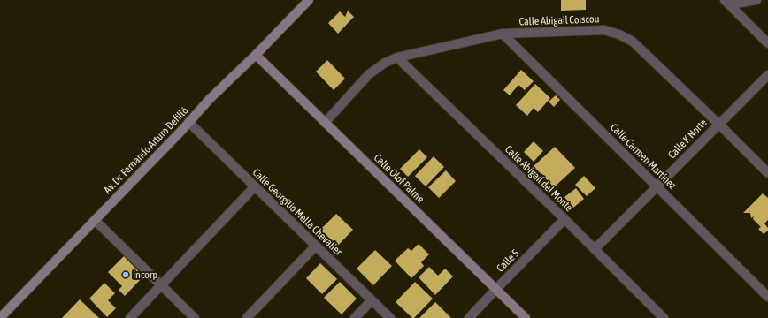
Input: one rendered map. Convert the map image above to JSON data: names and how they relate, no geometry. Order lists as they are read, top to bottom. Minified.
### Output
{"streets":{"street":["Calle Abigail Coiscou","Calle K Norte","Av. Dr. Fernando Arturo Defilló","Calle Carmen Martínez","Calle Olof Palme","Calle Abigail del Monte","Calle Georgilio Mella Chevalier","Calle 5"]},"crossings":[["Calle Abigail Coiscou","Calle K Norte"],["Calle Abigail Coiscou","Calle Carmen Martínez"],["Calle Abigail Coiscou","Calle Olof Palme"],["Calle Abigail Coiscou","Calle Abigail del Monte"],["Calle K Norte","Calle Carmen Martínez"],["Calle K Norte","Calle Abigail del Monte"],["Av. Dr. Fernando Arturo Defilló","Calle Olof Palme"],["Av. Dr. Fernando Arturo Defilló","Calle Georgilio Mella Chevalier"],["Calle Olof Palme","Calle 5"],["Calle Abigail del Monte","Calle 5"]],"places":["Incorp"]}
